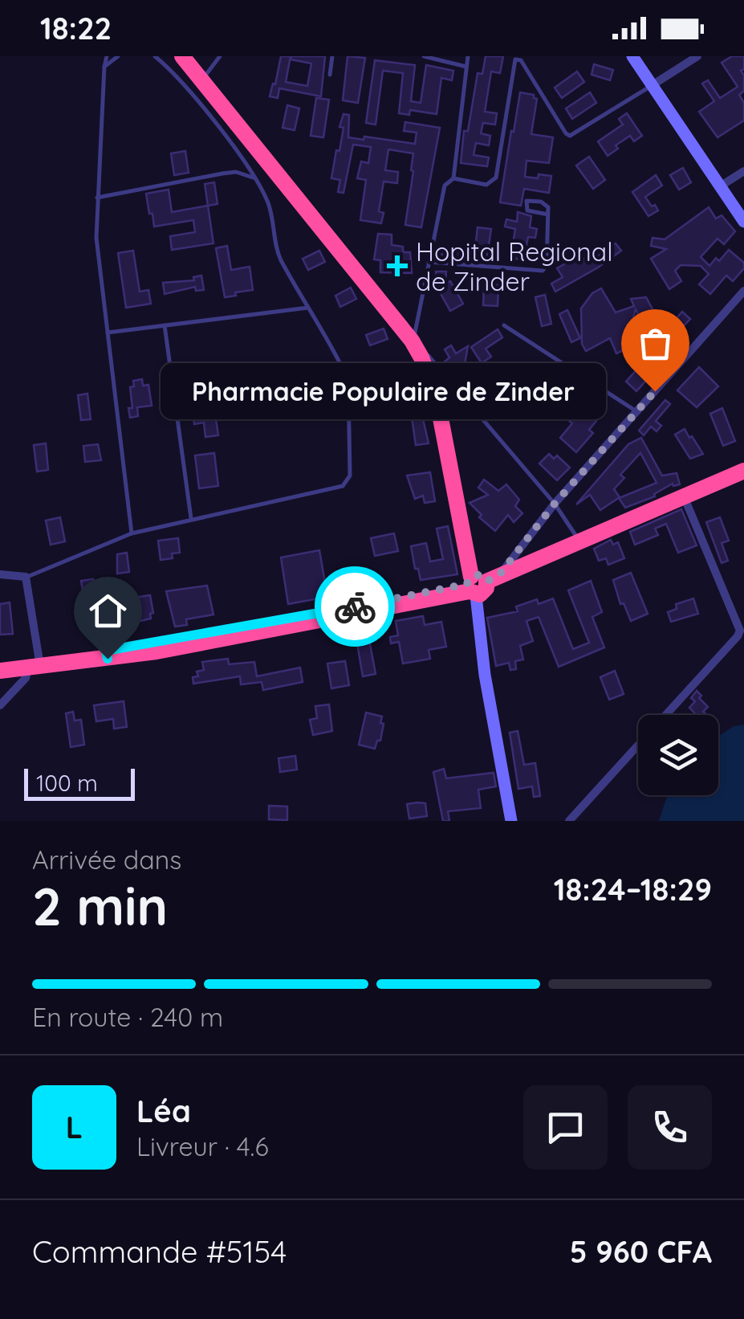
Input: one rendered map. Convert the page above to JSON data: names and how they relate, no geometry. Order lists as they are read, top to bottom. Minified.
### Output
{"places":{"health":["Hopital Regional de Zinder"],"other":["Pharmacie Populaire de Zinder"]},"scale_bar":"100 m","page":{"status":"18:22","bubble":"Pharmacie Populaire de Zinder","scale":"100 m","heading":["2 min","Arrivée dans","18:24–18:29"],"panel":["Léa","Livreur · 4.6","Commande #5154","5 960 CFA"],"bar":"En route · 240 m","round":"L"}}
